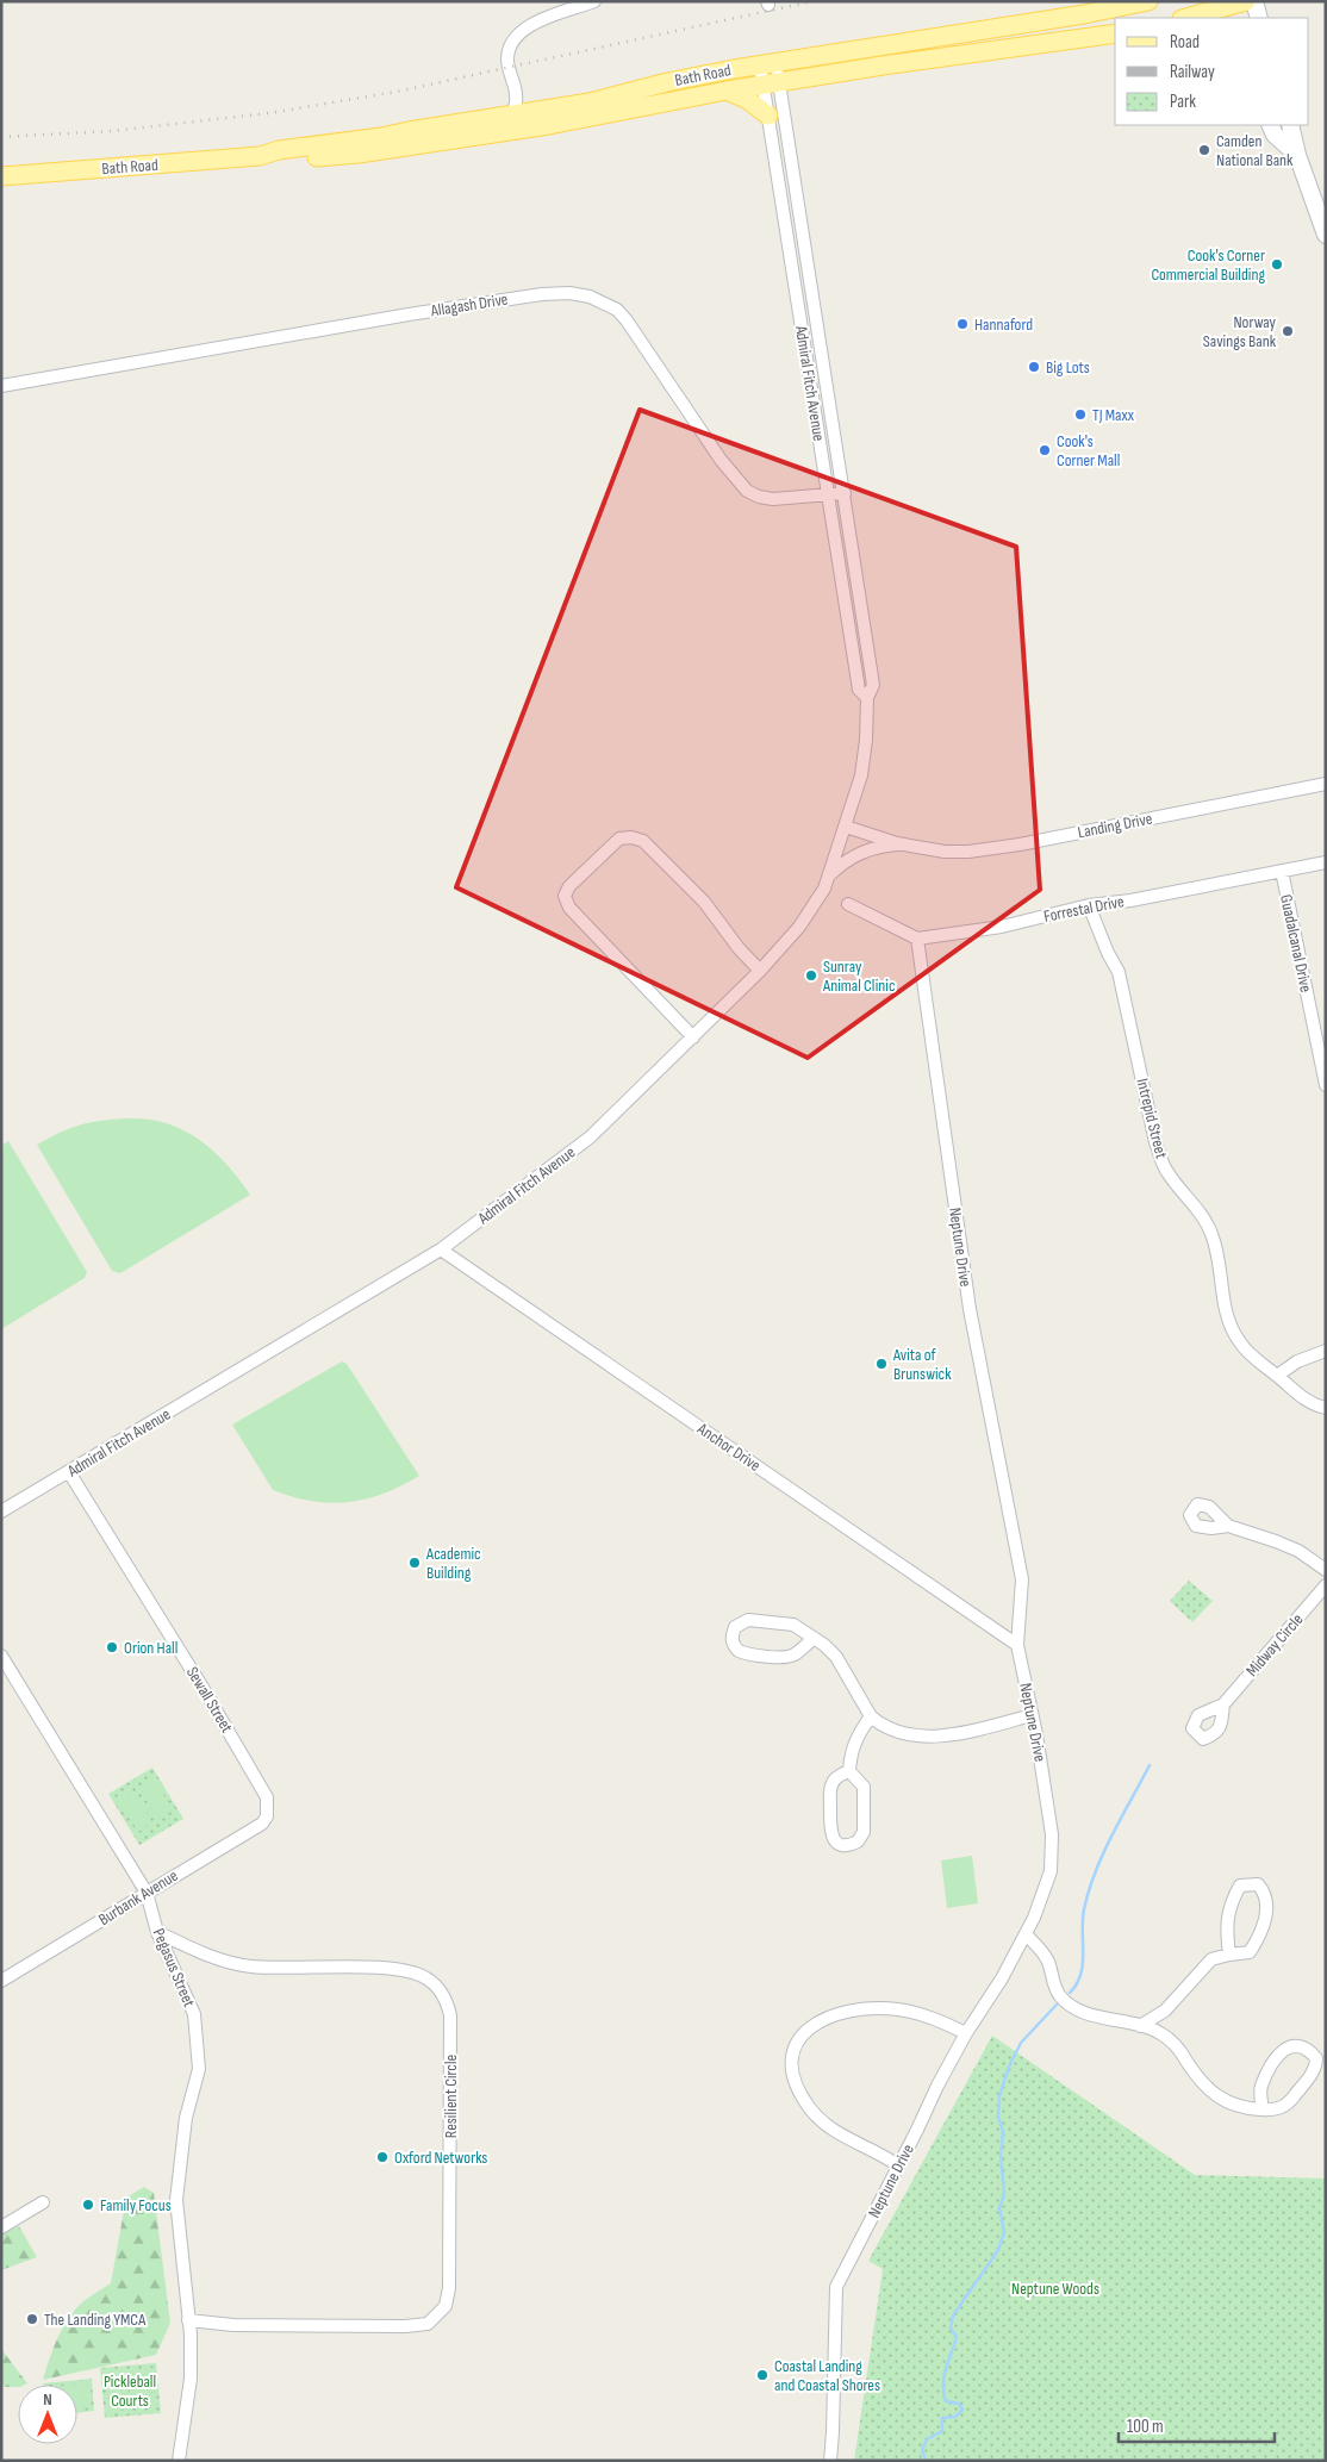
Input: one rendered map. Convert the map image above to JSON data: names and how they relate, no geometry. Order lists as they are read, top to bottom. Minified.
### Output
{"streets":{"main road":["Bath Road"],"street":["Allagash Drive","Admiral Fitch Avenue","Landing Drive","Forrestal Drive","Guadalcanal Drive","Intrepid Street","Neptune Drive","Anchor Drive","Midway Circle","Sewall Street","Burbank Avenue","Pegasus Street","Resilient Circle"]},"crossings":[["Bath Road","Admiral Fitch Avenue"],["Allagash Drive","Admiral Fitch Avenue"],["Admiral Fitch Avenue","Landing Drive"],["Admiral Fitch Avenue","Anchor Drive"],["Admiral Fitch Avenue","Sewall Street"],["Forrestal Drive","Guadalcanal Drive"],["Forrestal Drive","Intrepid Street"],["Forrestal Drive","Neptune Drive"],["Neptune Drive","Anchor Drive"],["Sewall Street","Burbank Avenue"],["Burbank Avenue","Pegasus Street"],["Pegasus Street","Resilient Circle"]],"parks":["Neptune Woods","Pickleball Courts"],"places":["Camden National Bank","Cook's Corner Commercial Building","Hannaford","Norway Savings Bank","Big Lots","TJ Maxx","Cook's Corner Mall","Sunray Animal Clinic","Avita of Brunswick","Academic Building","Orion Hall","Oxford Networks","Family Focus","The Landing YMCA","Coastal Landing and Coastal Shores"],"legend":["Road","Railway","Park"],"scale_bar":"100 m","north":"top"}
